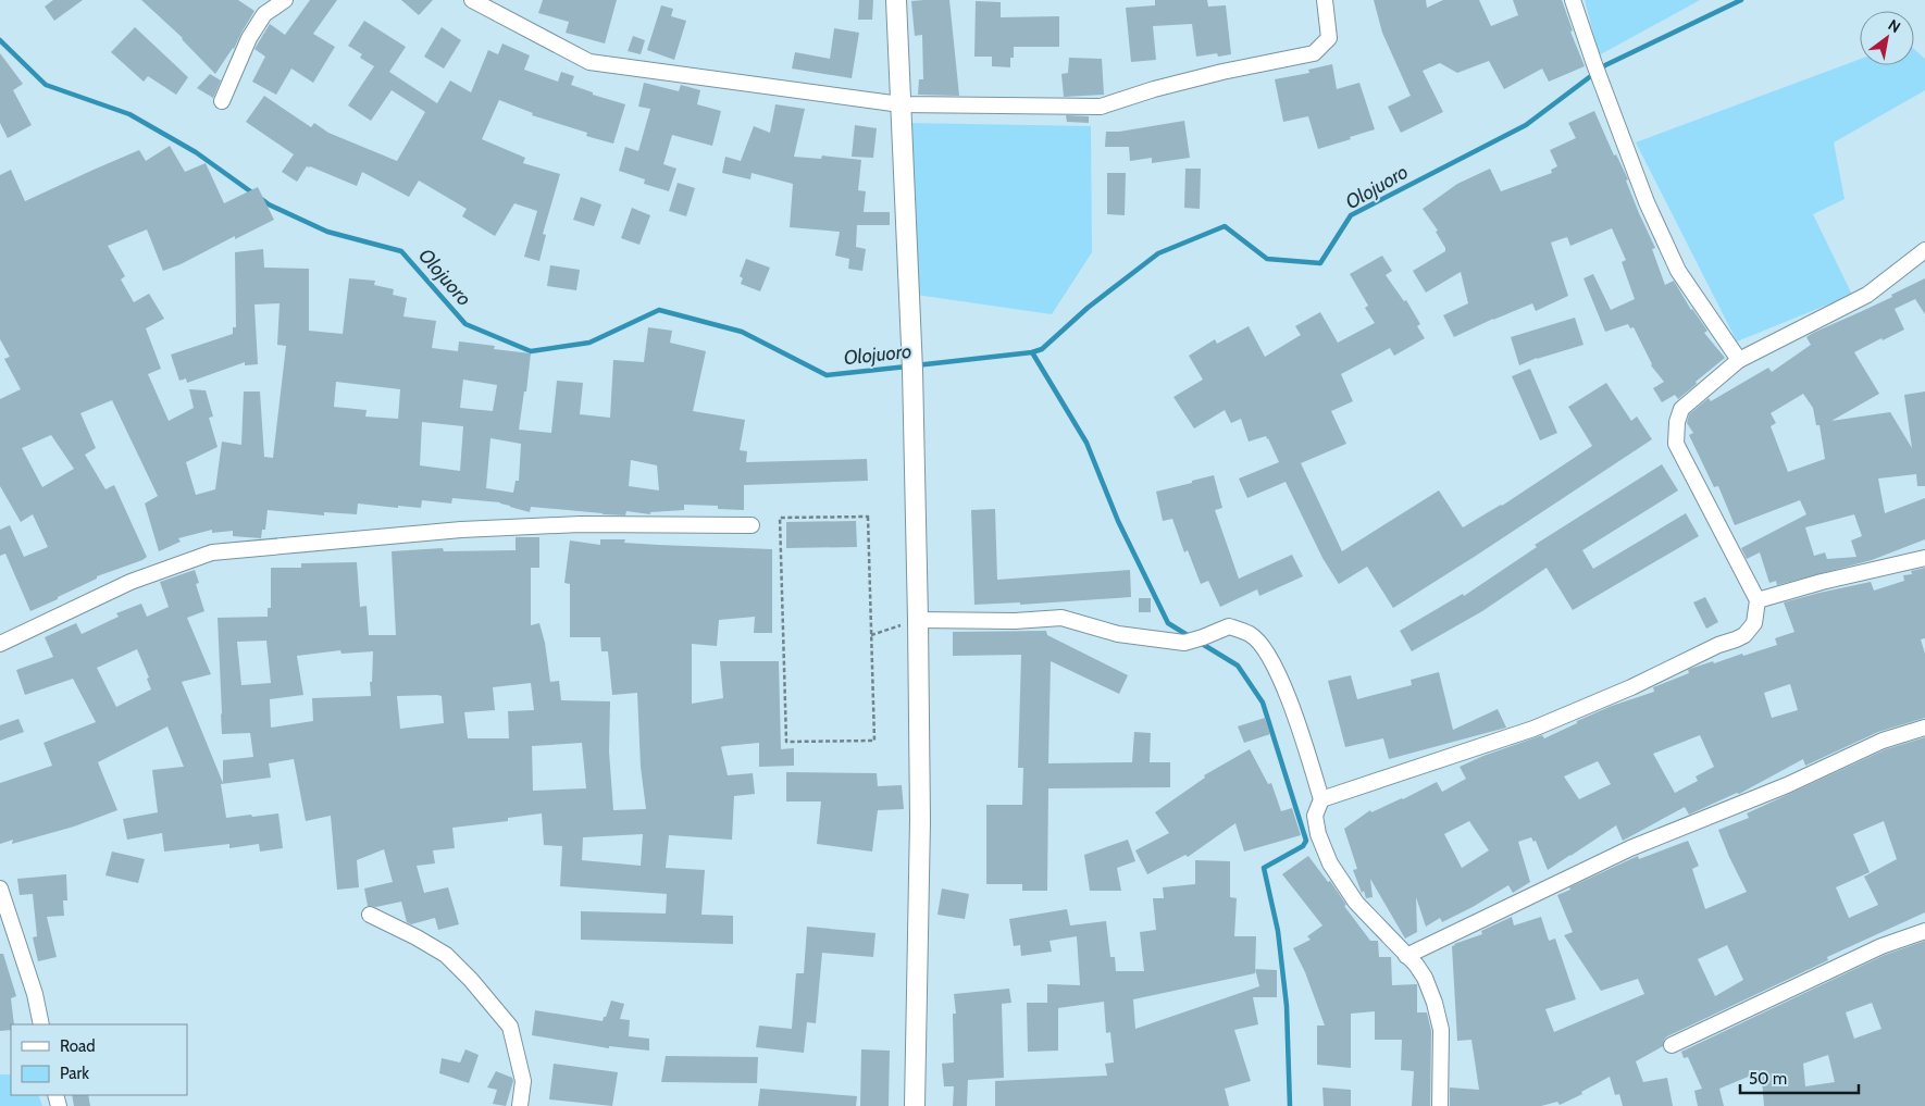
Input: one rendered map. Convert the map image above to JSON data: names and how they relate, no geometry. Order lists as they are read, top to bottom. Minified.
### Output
{"water":["Olojuoro"],"legend":["Road","Park"],"scale_bar":"50 m","north":"top right"}
